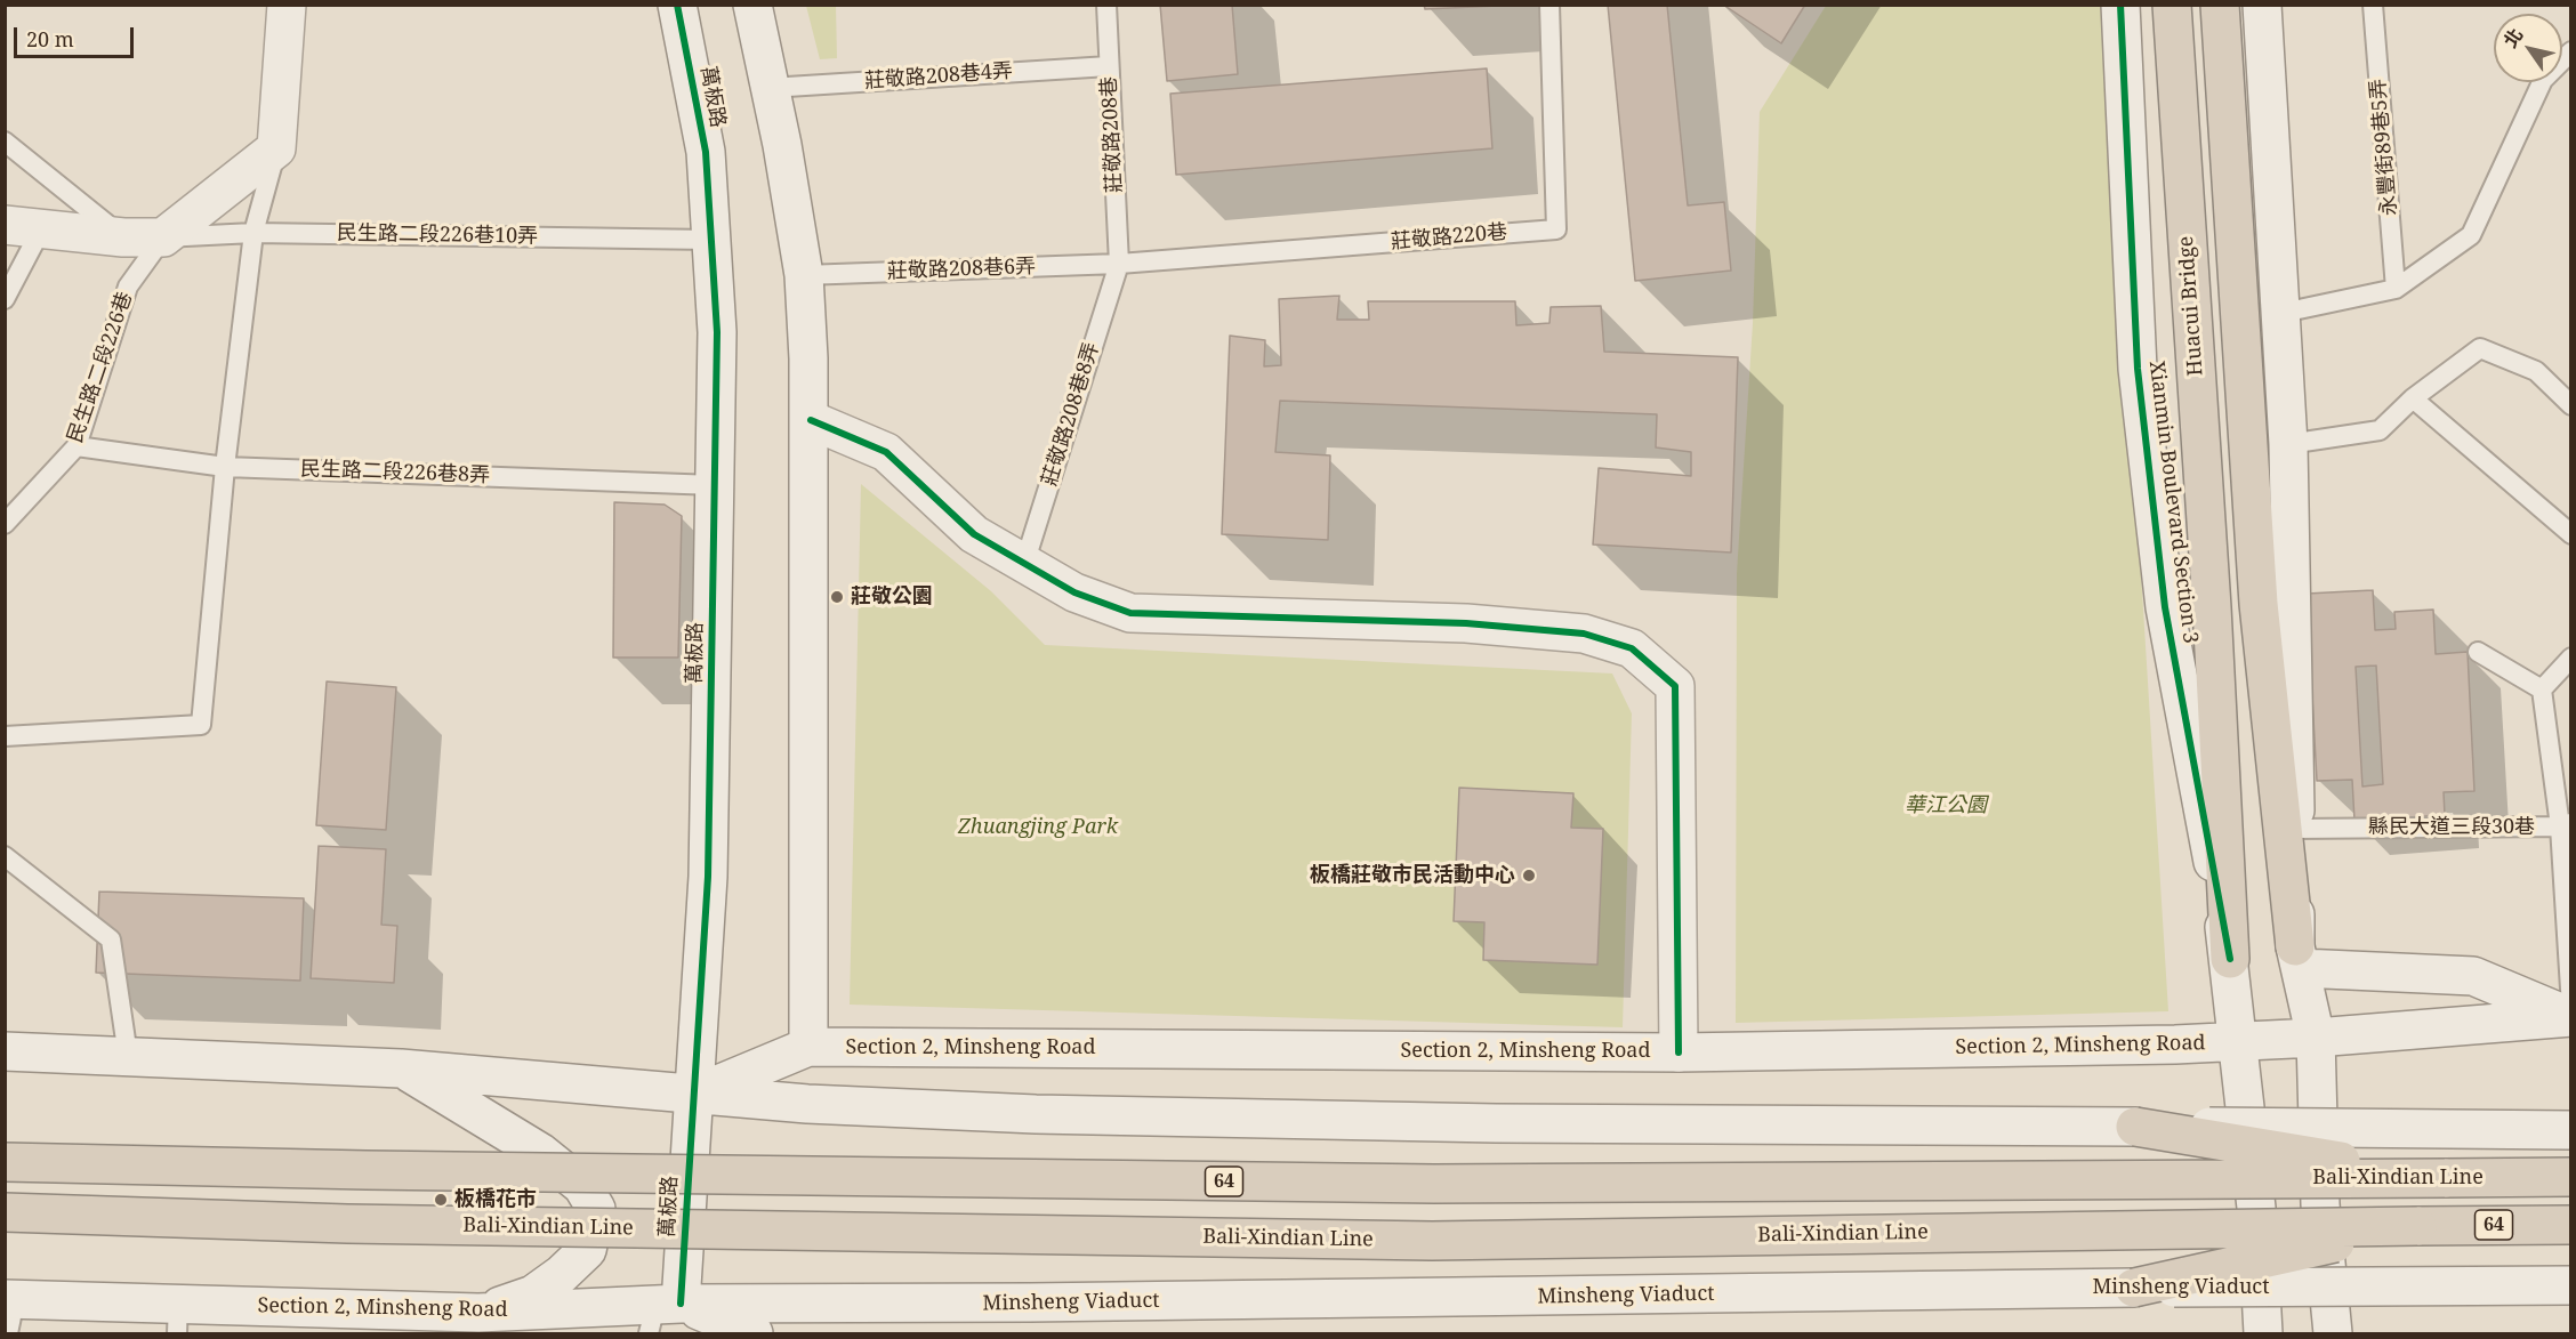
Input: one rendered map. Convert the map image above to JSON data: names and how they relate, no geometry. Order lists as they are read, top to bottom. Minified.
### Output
{"streets":{"highway":["Huacui Bridge","Bali-Xindian Line","64"],"main road":["萬板路","民生路二段226巷","Xianmin Boulevard Section 3","Section 2, Minsheng Road","Minsheng Viaduct"],"lane":["莊敬路208巷4弄","莊敬路208巷","永豐街89巷5弄","民生路二段226巷10弄","莊敬路220巷","莊敬路208巷6弄","莊敬路208巷8弄","民生路二段226巷8弄","縣民大道三段30巷"]},"crossings":[["莊敬路208巷4弄","莊敬路208巷"],["萬板路","民生路二段226巷10弄"],["萬板路","民生路二段226巷8弄"],["萬板路","Section 2, Minsheng Road"],["萬板路","Minsheng Viaduct"],["莊敬路208巷","莊敬路220巷"],["莊敬路208巷","莊敬路208巷6弄"],["莊敬路208巷","莊敬路208巷8弄"],["民生路二段226巷10弄","民生路二段226巷"],["莊敬路220巷","莊敬路208巷6弄"],["莊敬路220巷","莊敬路208巷8弄"],["莊敬路208巷6弄","莊敬路208巷8弄"],["Huacui Bridge","Xianmin Boulevard Section 3"],["民生路二段226巷","民生路二段226巷8弄"],["Xianmin Boulevard Section 3","Section 2, Minsheng Road"],["Section 2, Minsheng Road","Minsheng Viaduct"]],"parks":["華江公園","Zhuangjing Park"],"places":["莊敬公園","板橋莊敬市民活動中心","板橋花市"],"scale_bar":"20 m","north":"top left"}
